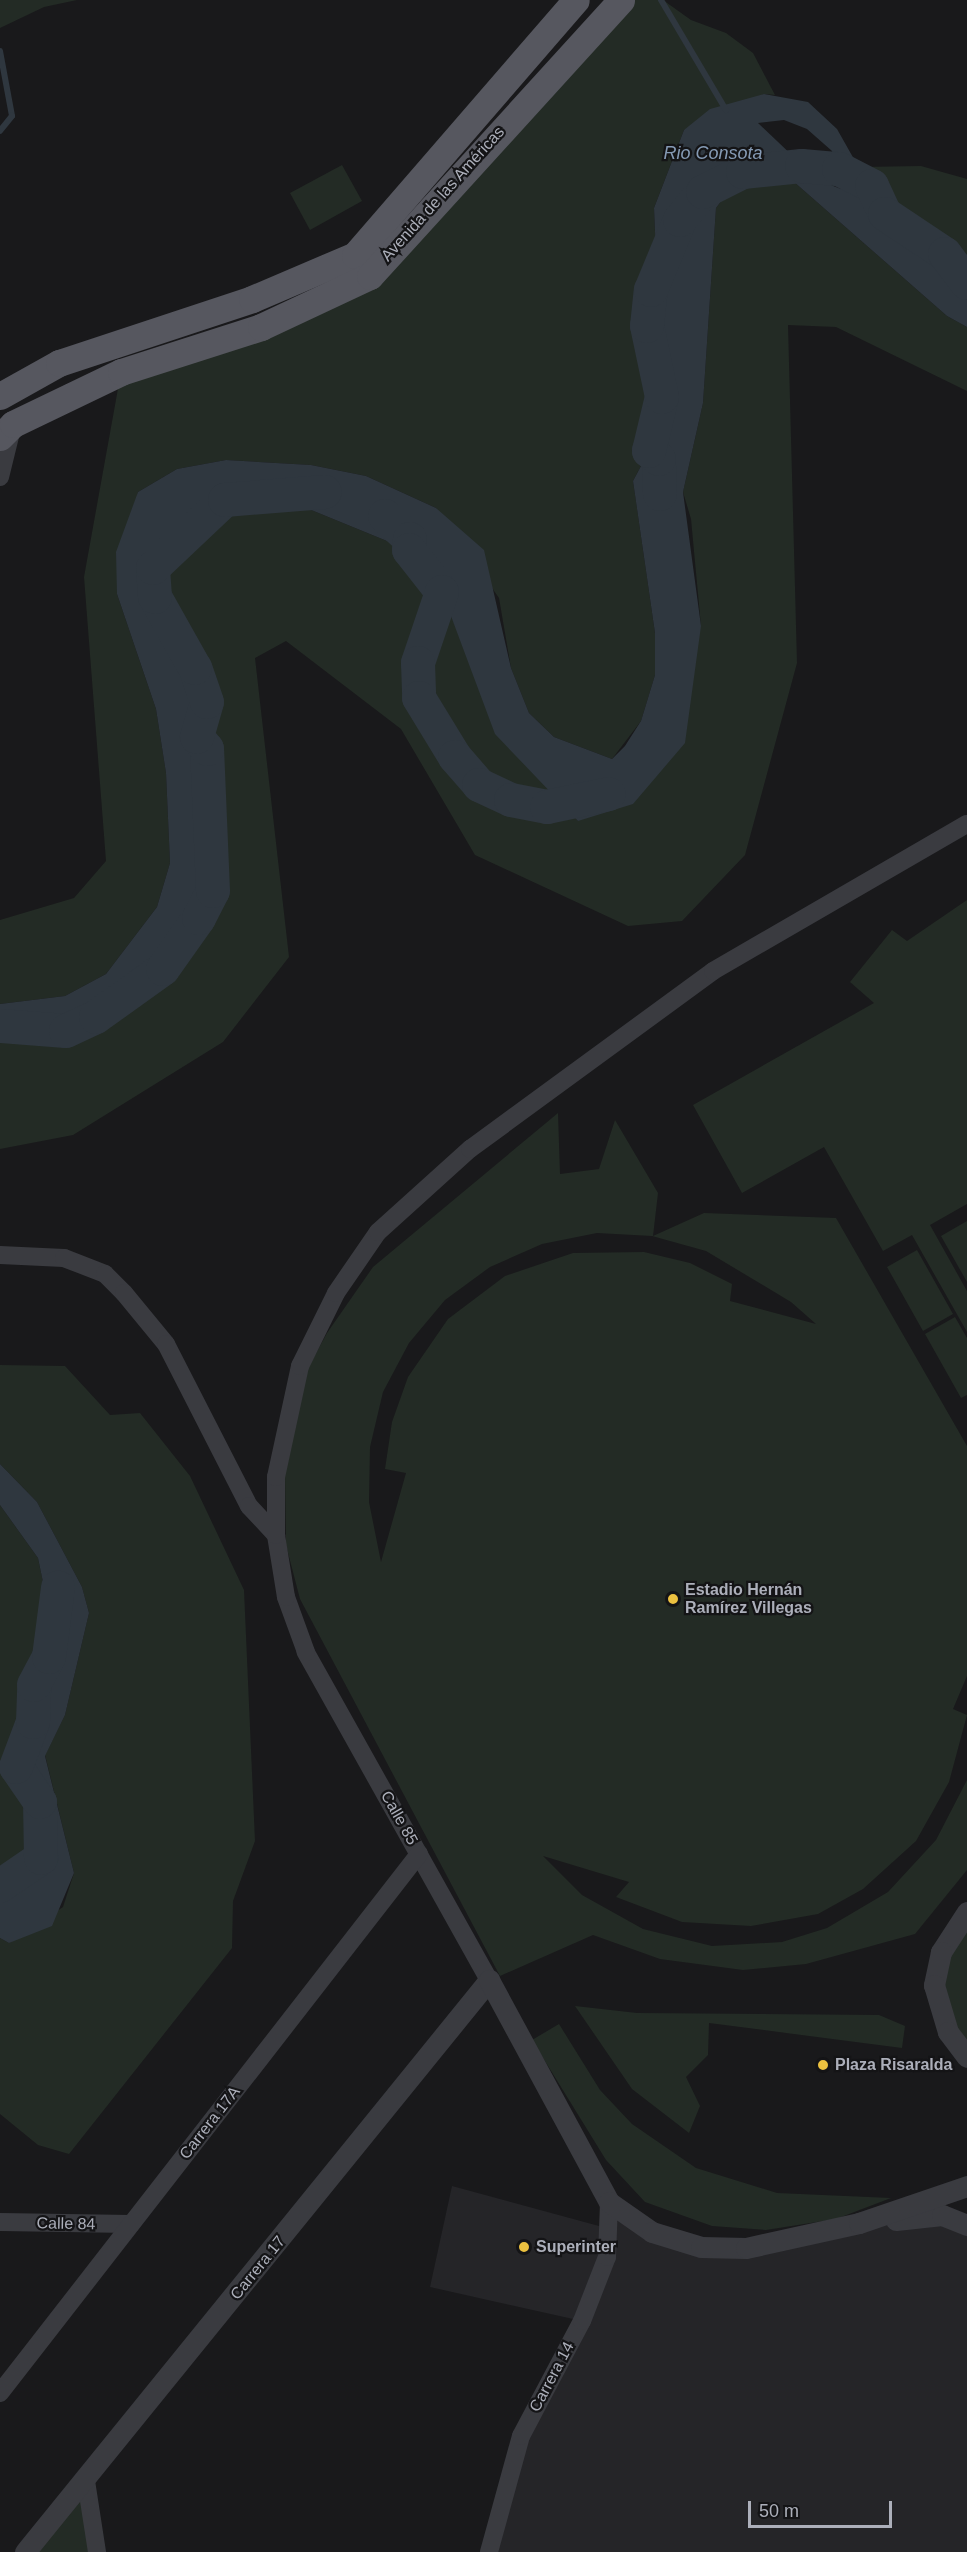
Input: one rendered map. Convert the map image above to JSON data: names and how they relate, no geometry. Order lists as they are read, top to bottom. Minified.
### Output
{"streets":{"main road":["Avenida de las Américas"],"street":["Calle 85","Carrera 17A","Calle 84","Carrera 17","Carrera 14"]},"crossings":[["Calle 85","Carrera 17A"],["Calle 85","Carrera 17"],["Calle 85","Carrera 14"],["Carrera 17A","Calle 84"]],"water":["Rio Consota"],"places":["Estadio Hernán Ramírez Villegas","Plaza Risaralda","Superinter"],"scale_bar":"50 m"}
